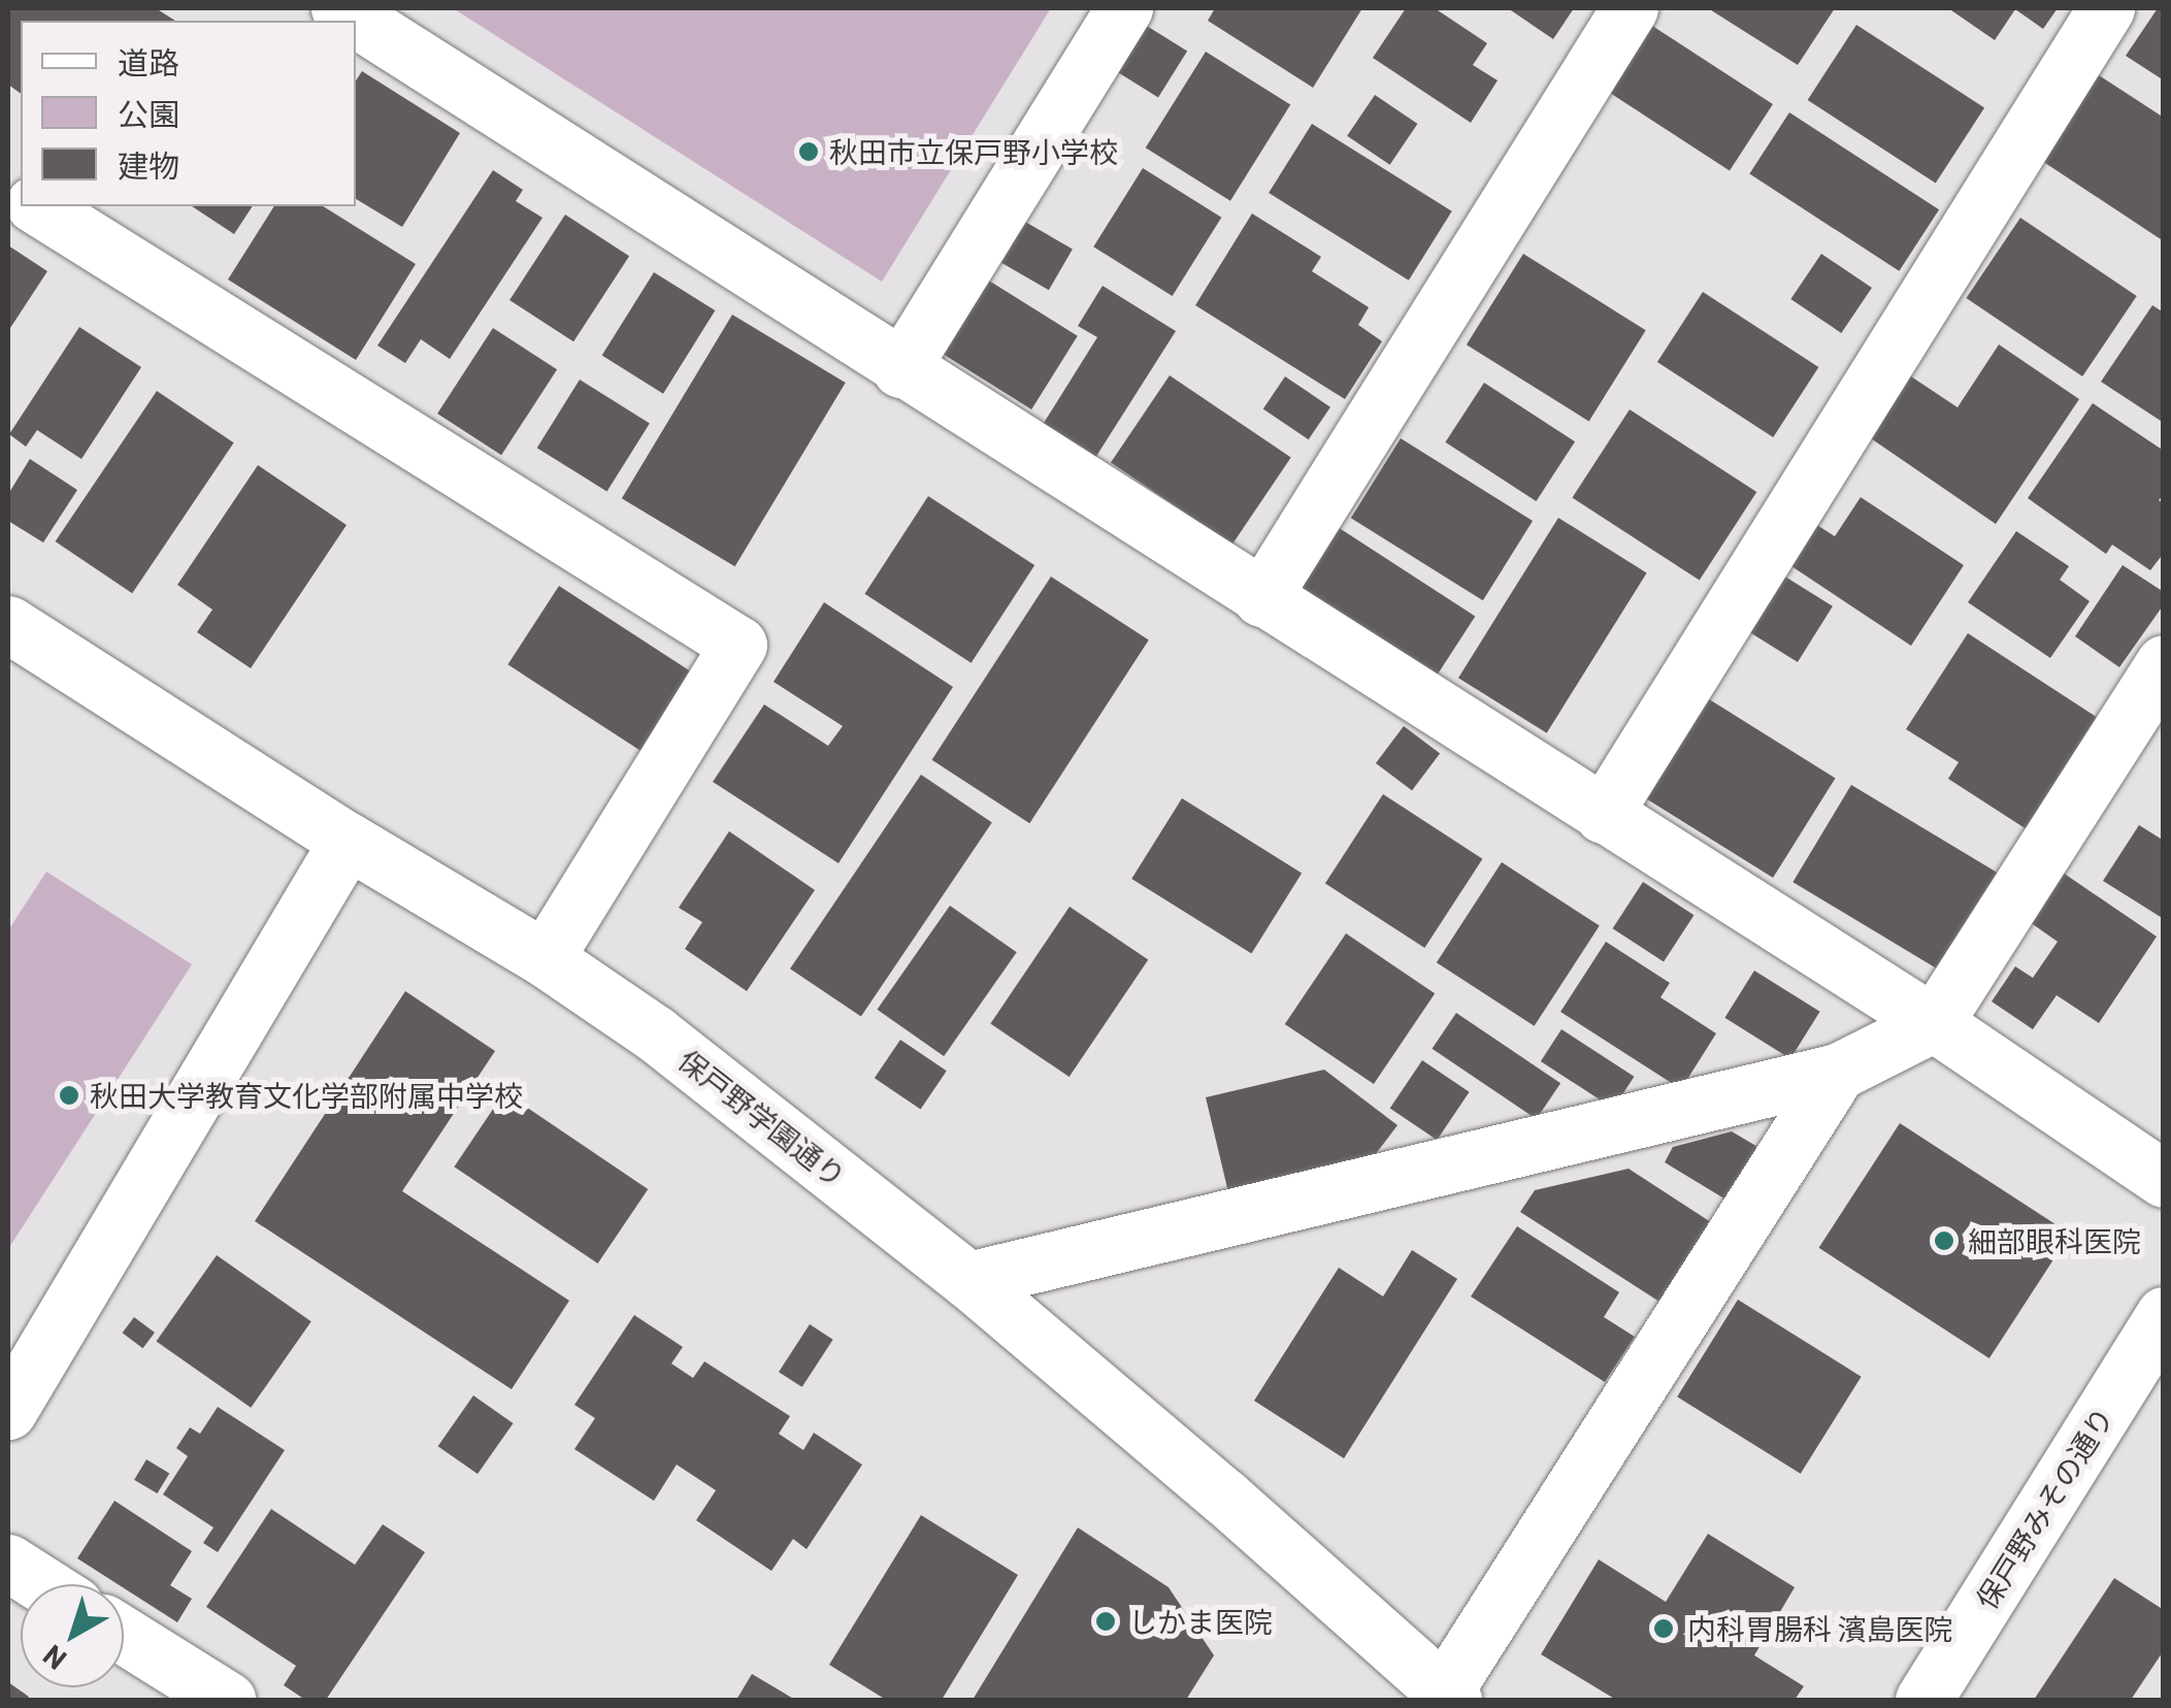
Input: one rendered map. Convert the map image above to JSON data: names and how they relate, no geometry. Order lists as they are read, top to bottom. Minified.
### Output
{"streets":{"street":["保戸野学園通り","保戸野みその通り"]},"places":["秋田市立保戸野小学校","秋田大学教育文化学部附属中学校","細部眼科医院","しかま医院","内科胃腸科 濱島医院"],"legend":["道路","公園","建物"],"north":"bottom left"}
